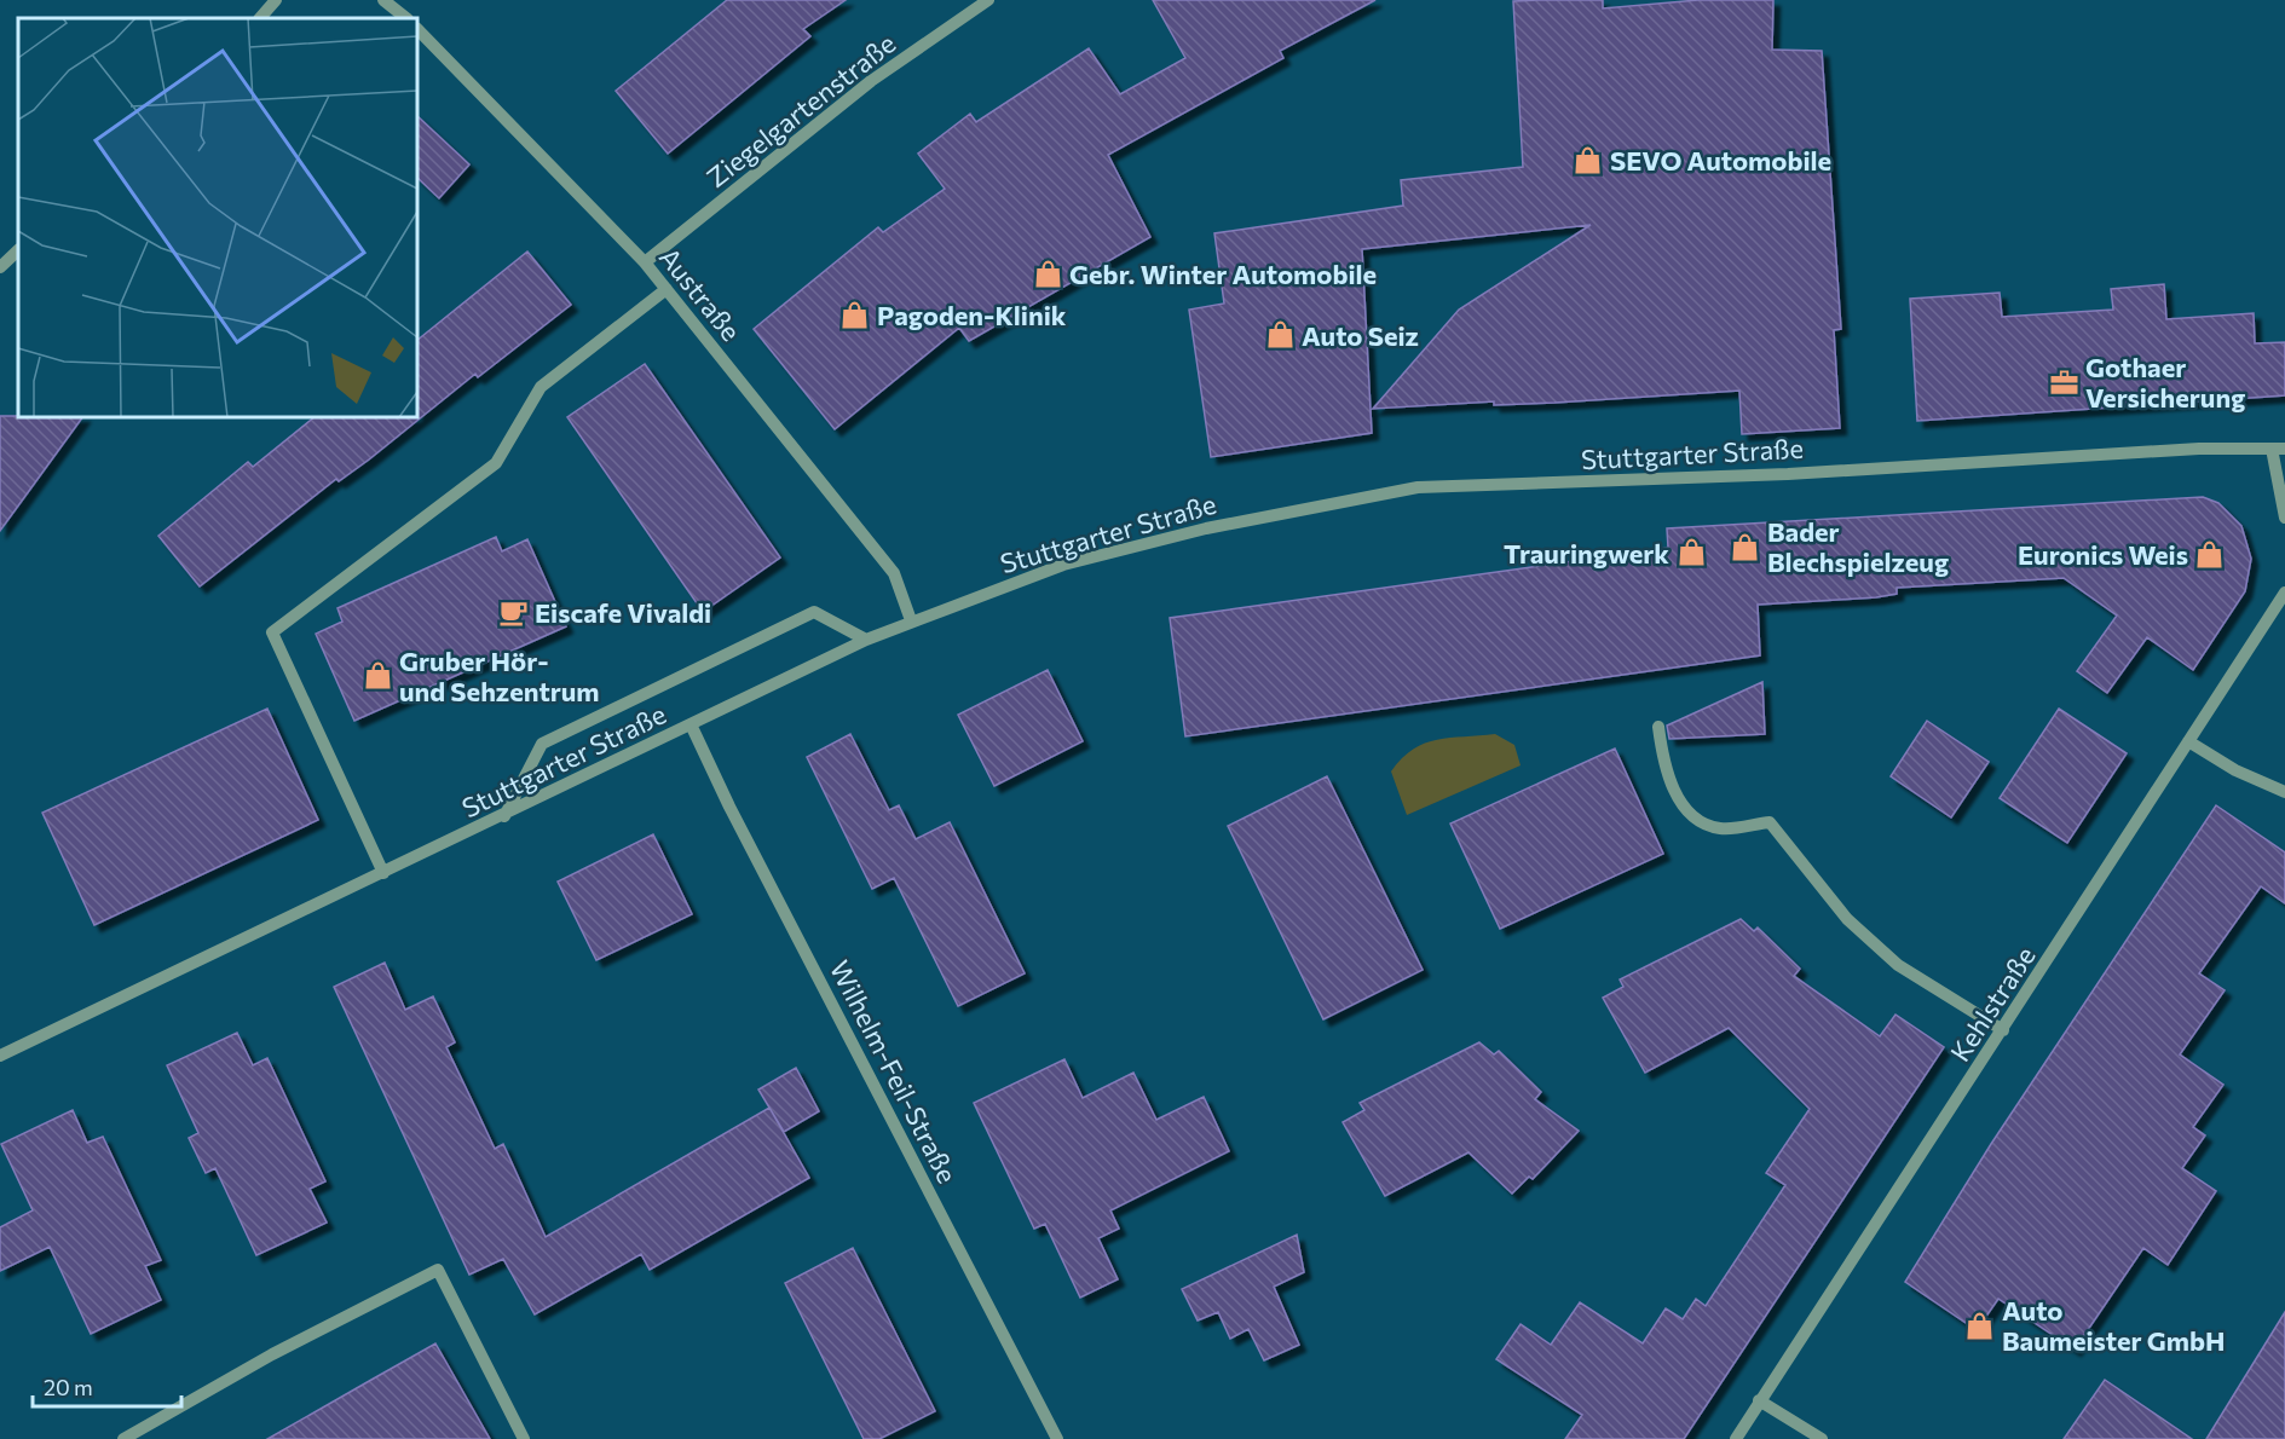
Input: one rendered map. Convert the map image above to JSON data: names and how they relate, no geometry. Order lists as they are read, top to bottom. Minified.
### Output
{"streets":{"street":["Ziegelgartenstraße","Austraße","Stuttgarter Straße","Kehlstraße","Wilhelm-Feil-Straße"]},"crossings":[["Ziegelgartenstraße","Austraße"],["Austraße","Stuttgarter Straße"],["Stuttgarter Straße","Wilhelm-Feil-Straße"]],"places":{"shop":["SEVO Automobile","Gebr. Winter Automobile","Pagoden-Klinik","Auto Seiz","Bader Blechspielzeug","Trauringwerk","Euronics Weis","Gruber Hör- und Sehzentrum","Auto Baumeister GmbH"],"office":["Gothaer Versicherung"],"cafe":["Eiscafe Vivaldi"]},"scale_bar":"20 m"}
